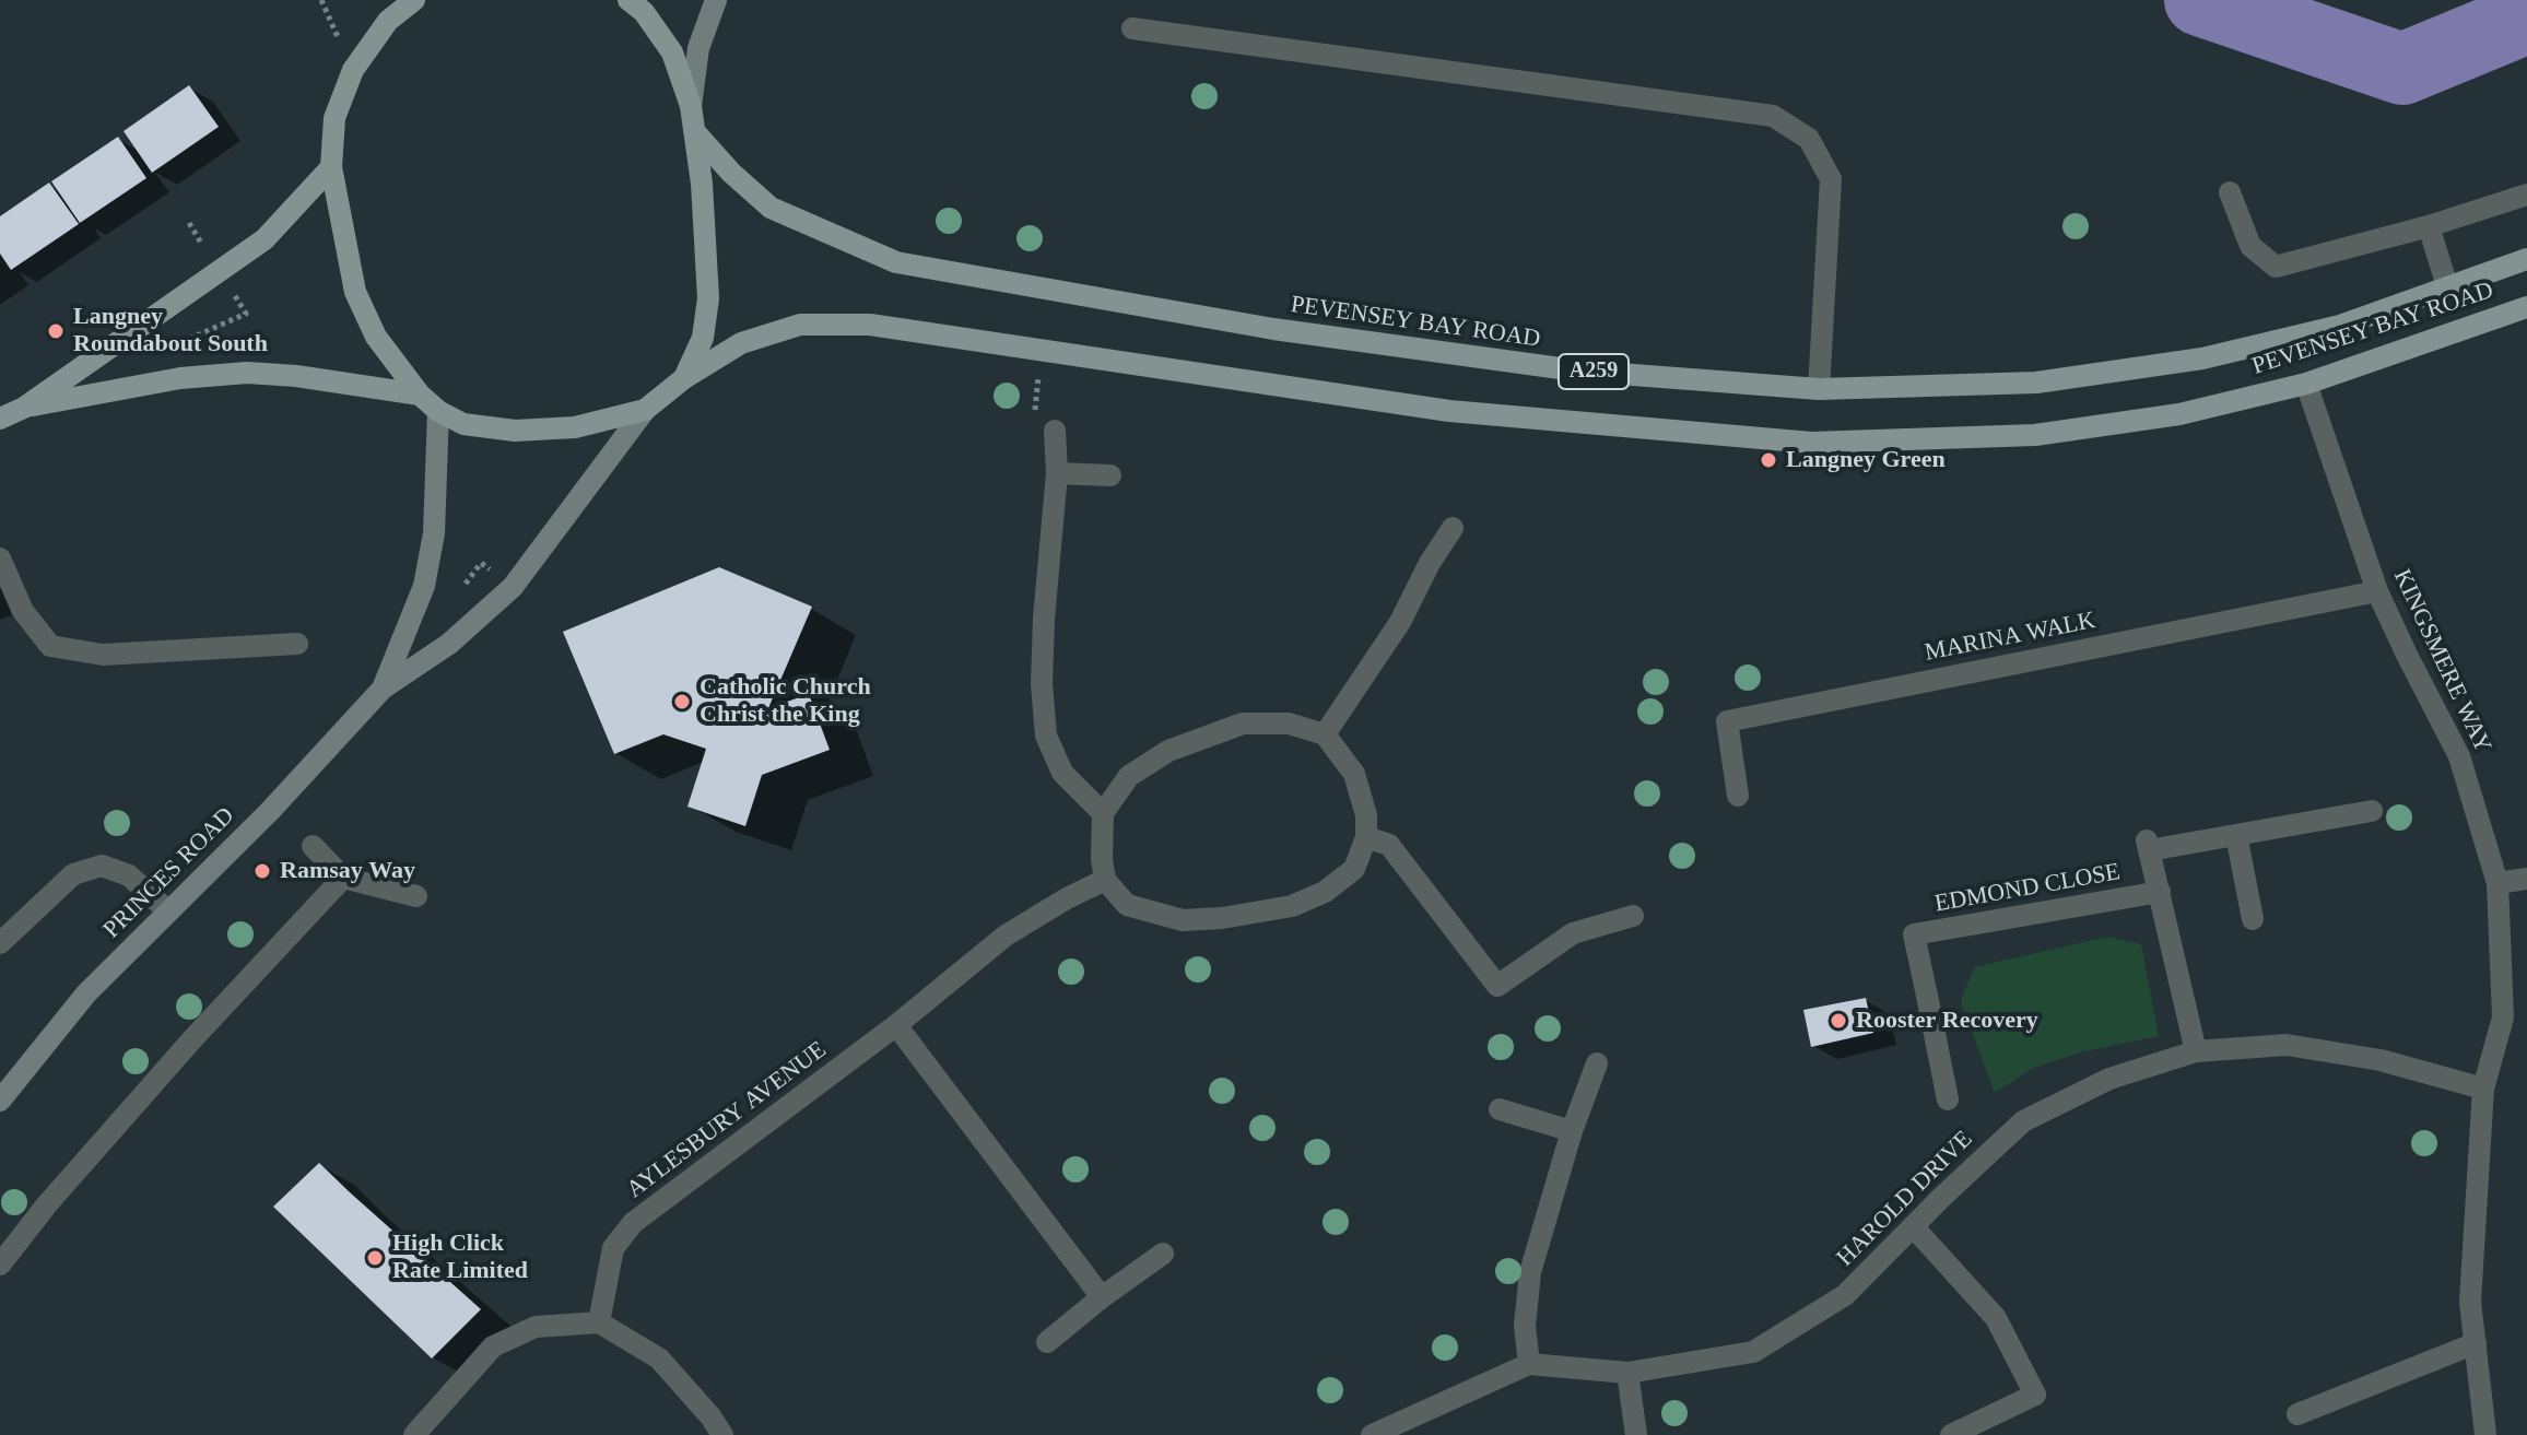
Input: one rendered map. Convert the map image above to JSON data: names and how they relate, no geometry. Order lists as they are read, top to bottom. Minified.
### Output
{"streets":{"main road":["PEVENSEY BAY ROAD","A259"],"street":["MARINA WALK","KINGSMERE WAY","PRINCES ROAD","EDMOND CLOSE","AYLESBURY AVENUE","HAROLD DRIVE"]},"crossings":[["PEVENSEY BAY ROAD","KINGSMERE WAY"],["PEVENSEY BAY ROAD","PRINCES ROAD"],["MARINA WALK","KINGSMERE WAY"],["KINGSMERE WAY","HAROLD DRIVE"],["EDMOND CLOSE","HAROLD DRIVE"]],"places":["Langney Roundabout South","Langney Green","Catholic Church Christ the King","Ramsay Way","Rooster Recovery","High Click Rate Limited"]}
